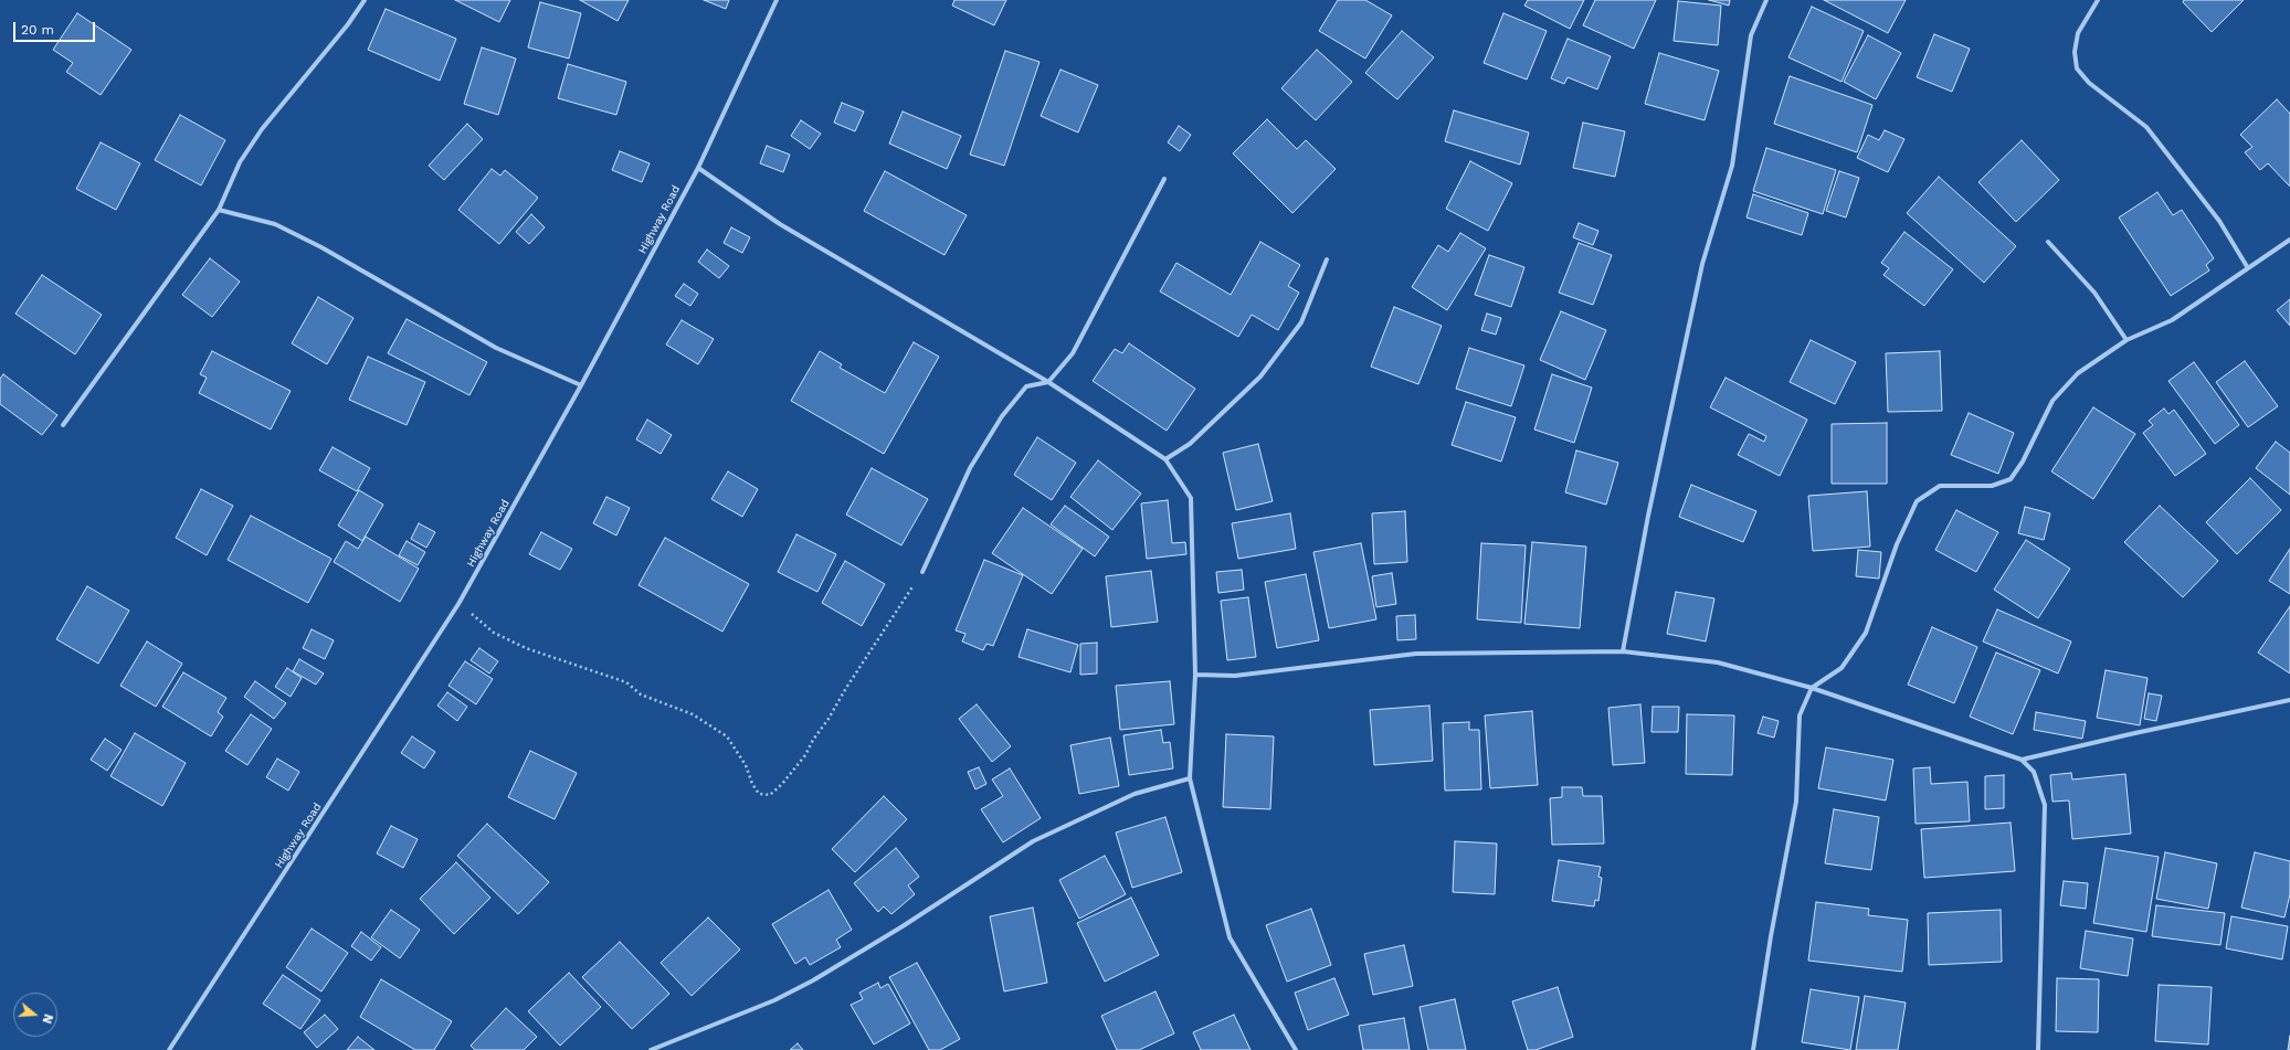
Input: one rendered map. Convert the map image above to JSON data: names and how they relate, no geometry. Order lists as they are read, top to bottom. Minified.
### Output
{"streets":{"street":["Highway Road"]},"scale_bar":"20 m","north":"right"}
